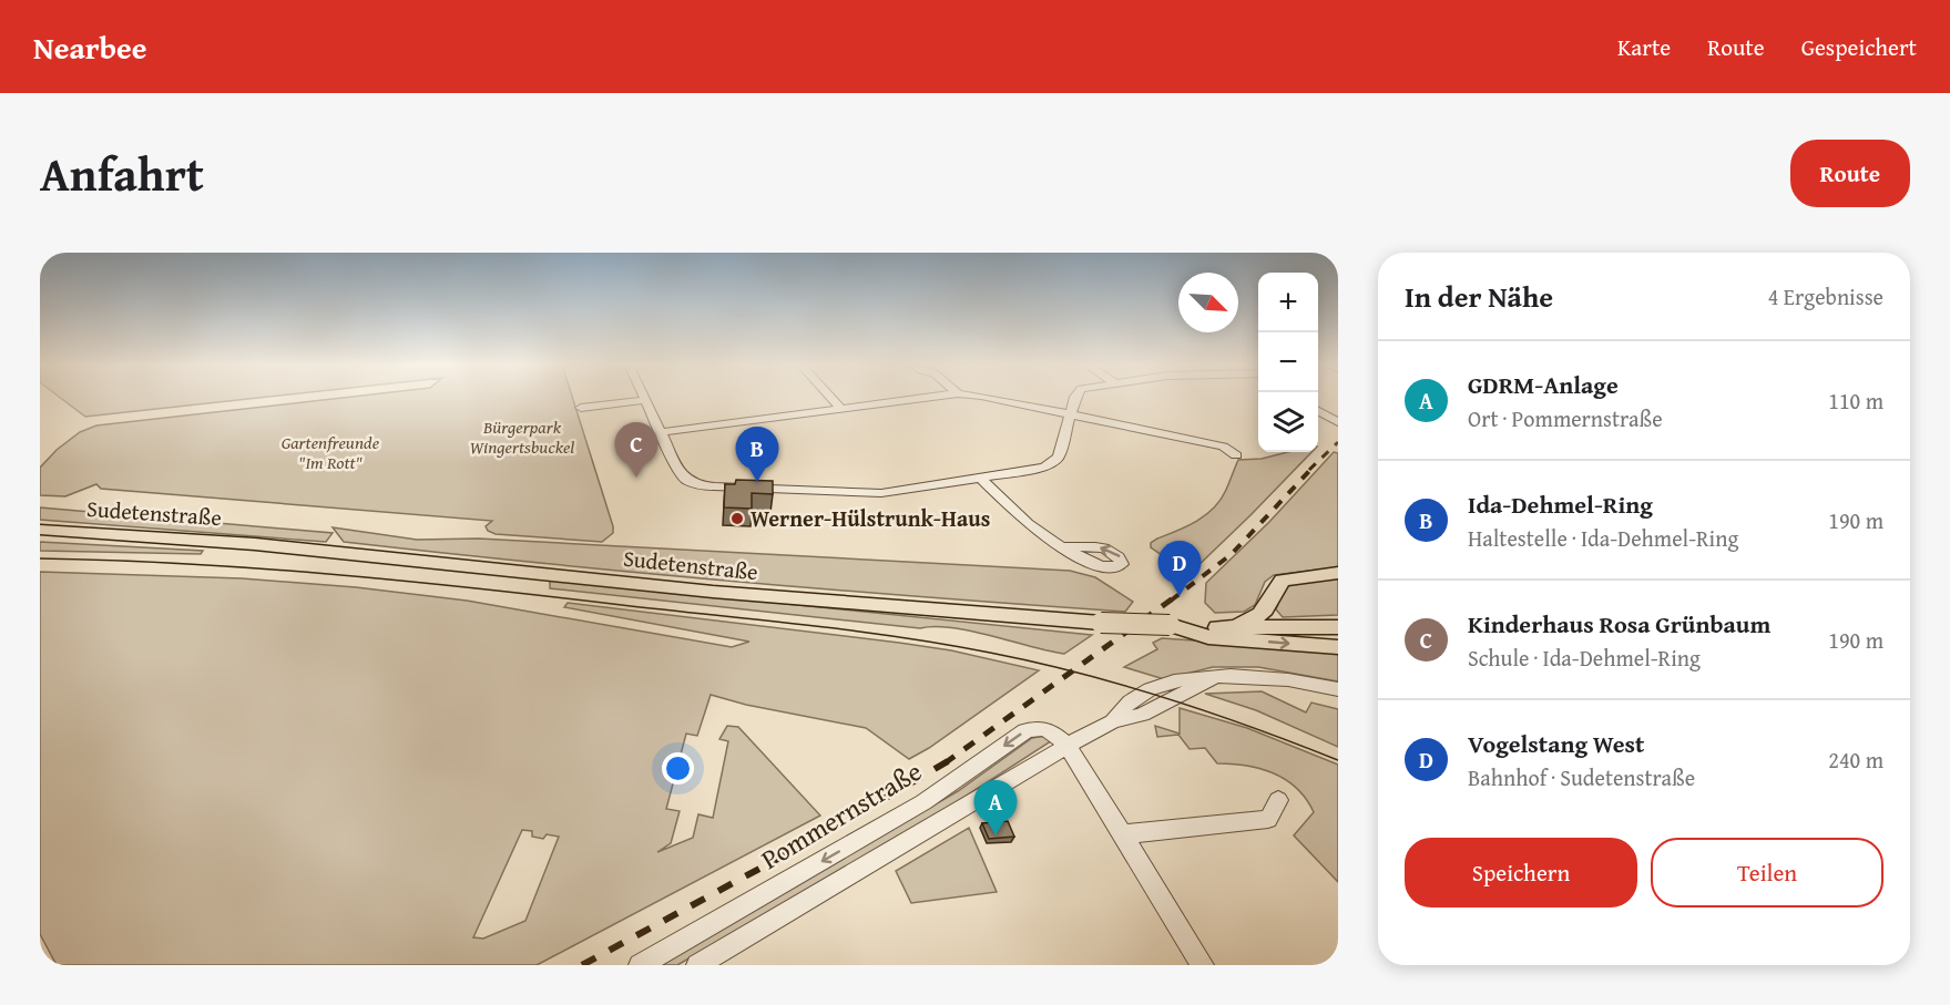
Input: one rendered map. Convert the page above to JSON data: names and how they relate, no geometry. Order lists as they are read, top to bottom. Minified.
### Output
{"streets":{"main road":["Sudetenstraße"],"street":["Pommernstraße"]},"parks":["Bürgerpark Wingertsbuckel","Gartenfreunde \"Im Rott\""],"places":["Werner-Hülstrunk-Haus"],"north":"bottom right","page":{"header":"Nearbee","nav":["Karte","Route","Gespeichert"],"title":"Anfahrt","buttons":["Route",["Speichern","Teilen"]],"heading":["In der Nähe","4 Ergebnisse"],"map_buttons":["+","−"],"list":[{"mark":"A","name":"GDRM-Anlage","note":"Ort · Pommernstraße","value":"110 m"},{"mark":"B","name":"Ida-Dehmel-Ring","note":"Haltestelle · Ida-Dehmel-Ring","value":"190 m"},{"mark":"C","name":"Kinderhaus Rosa Grünbaum","note":"Schule · Ida-Dehmel-Ring","value":"190 m"},{"mark":"D","name":"Vogelstang West","note":"Bahnhof · Sudetenstraße","value":"240 m"}],"pins":["C","B","D","A"]}}
